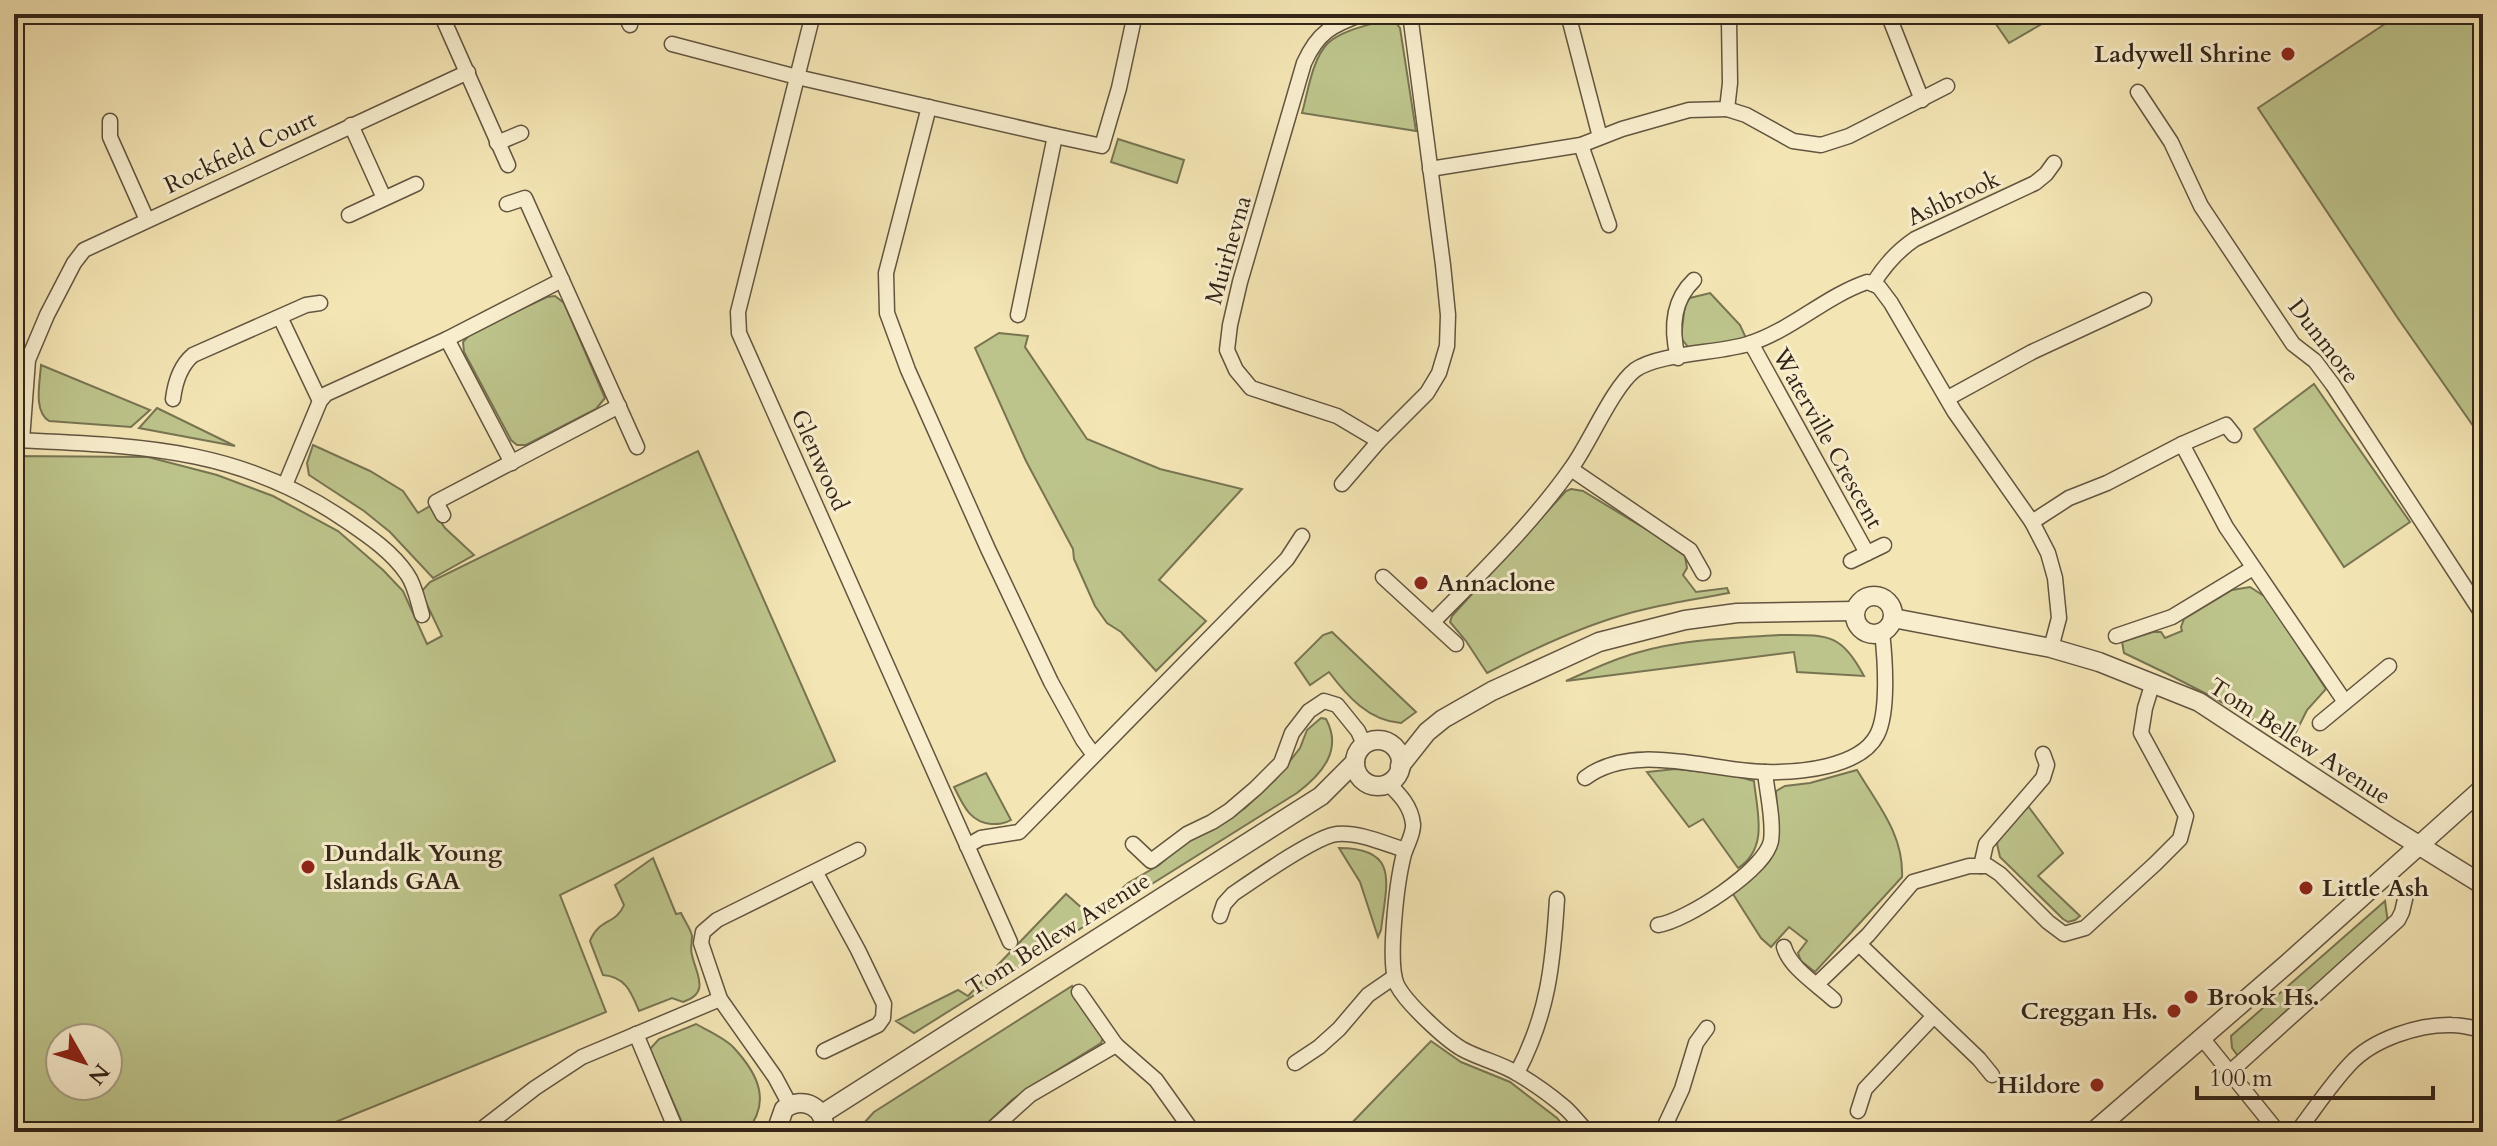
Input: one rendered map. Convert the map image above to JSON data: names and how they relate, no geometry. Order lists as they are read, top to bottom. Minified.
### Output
{"streets":{"street":["Rockfield Court","Ashbrook","Muirhevna","Dunmore","Waterville Crescent","Glenwood","Tom Bellew Avenue"]},"crossings":[["Ashbrook","Waterville Crescent"]],"places":["Ladywell Shrine","Annaclone","Dundalk Young Islands GAA","Little Ash","Brook Hs.","Creggan Hs.","Hildore"],"scale_bar":"100 m","north":"bottom right"}
